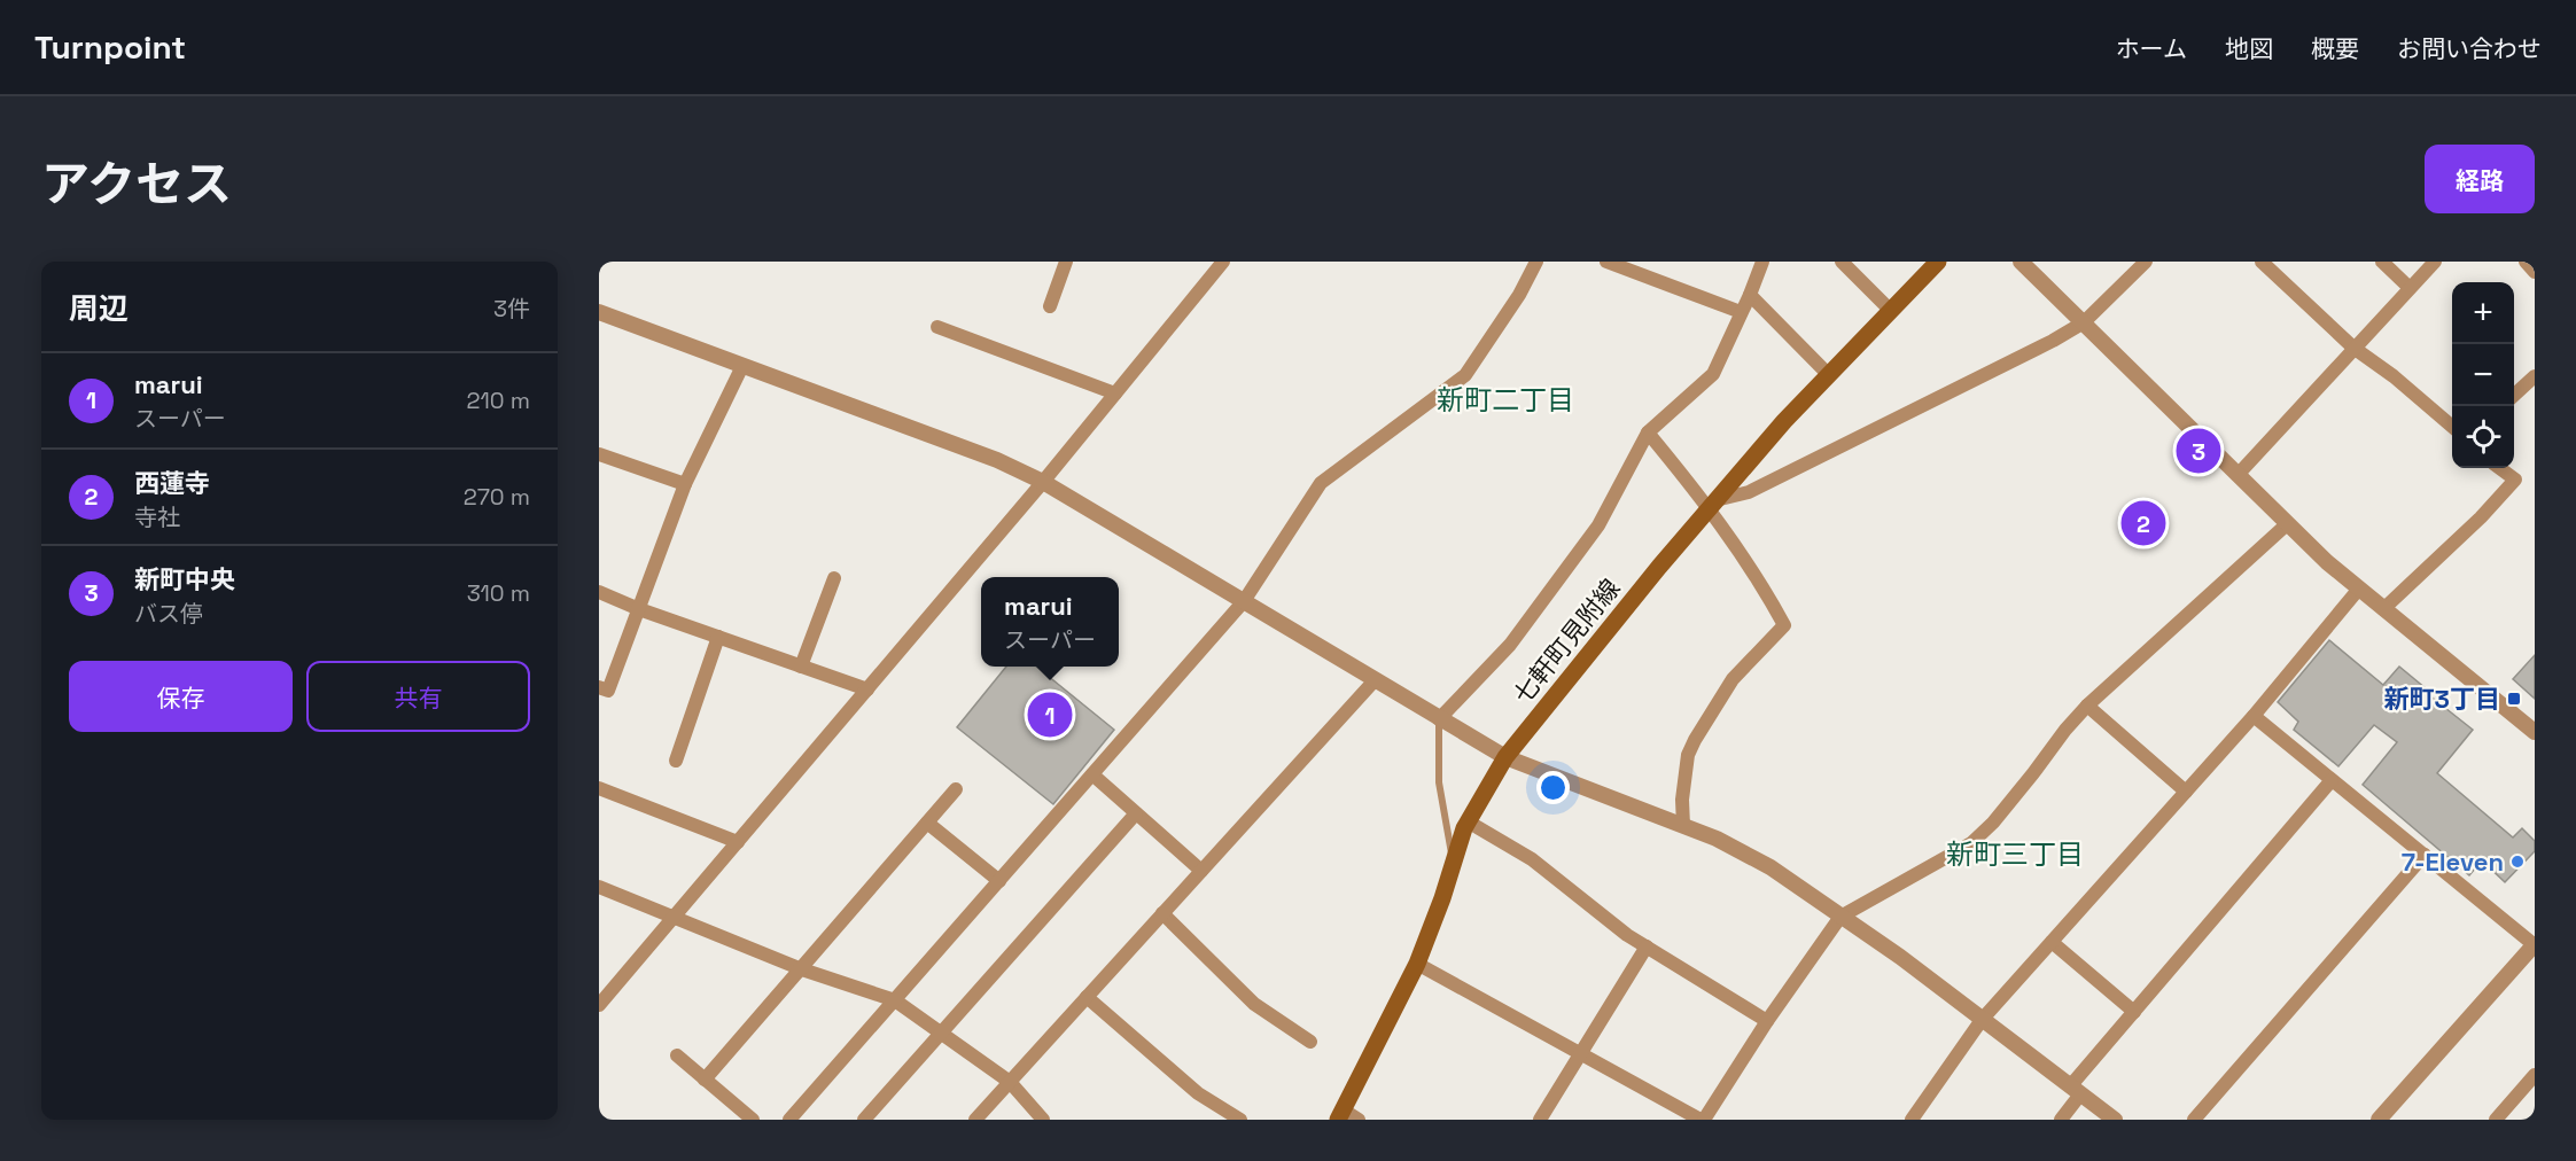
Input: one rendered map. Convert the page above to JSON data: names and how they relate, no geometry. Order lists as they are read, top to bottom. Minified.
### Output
{"streets":{"main road":["七軒町見附線"]},"districts":["新町二丁目","新町三丁目"],"places":{"transit":["新町3丁目"],"other":["7-Eleven"]},"page":{"header":"Turnpoint","nav":["ホーム","地図","概要","お問い合わせ"],"title":"アクセス","buttons":["経路",["保存","共有"]],"heading":["周辺","3件"],"map_buttons":["+","−"],"list":[{"mark":"1","name":"marui","note":"スーパー","value":"210 m"},{"mark":"2","name":"西蓮寺","note":"寺社","value":"270 m"},{"mark":"3","name":"新町中央","note":"バス停","value":"310 m"}],"pins":["3","2","1"],"popup":["marui","スーパー"]}}
